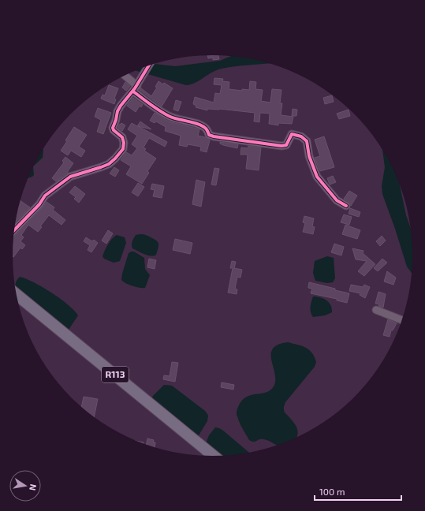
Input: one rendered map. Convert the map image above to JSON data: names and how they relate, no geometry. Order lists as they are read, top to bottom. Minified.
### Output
{"streets":{"main road":["R113"]},"scale_bar":"100 m","north":"right"}
